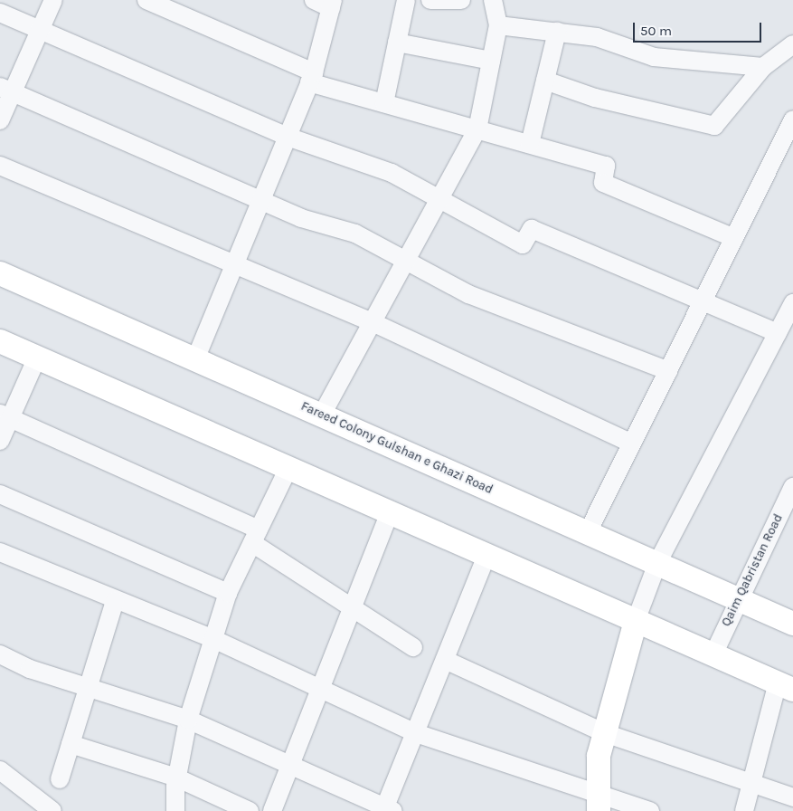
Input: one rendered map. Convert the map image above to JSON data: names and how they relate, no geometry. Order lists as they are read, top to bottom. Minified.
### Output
{"streets":{"main road":["Fareed Colony Gulshan e Ghazi Road"],"street":["Qaim Qabristan Road"]},"crossings":[["Fareed Colony Gulshan e Ghazi Road","Qaim Qabristan Road"]],"scale_bar":"50 m"}
